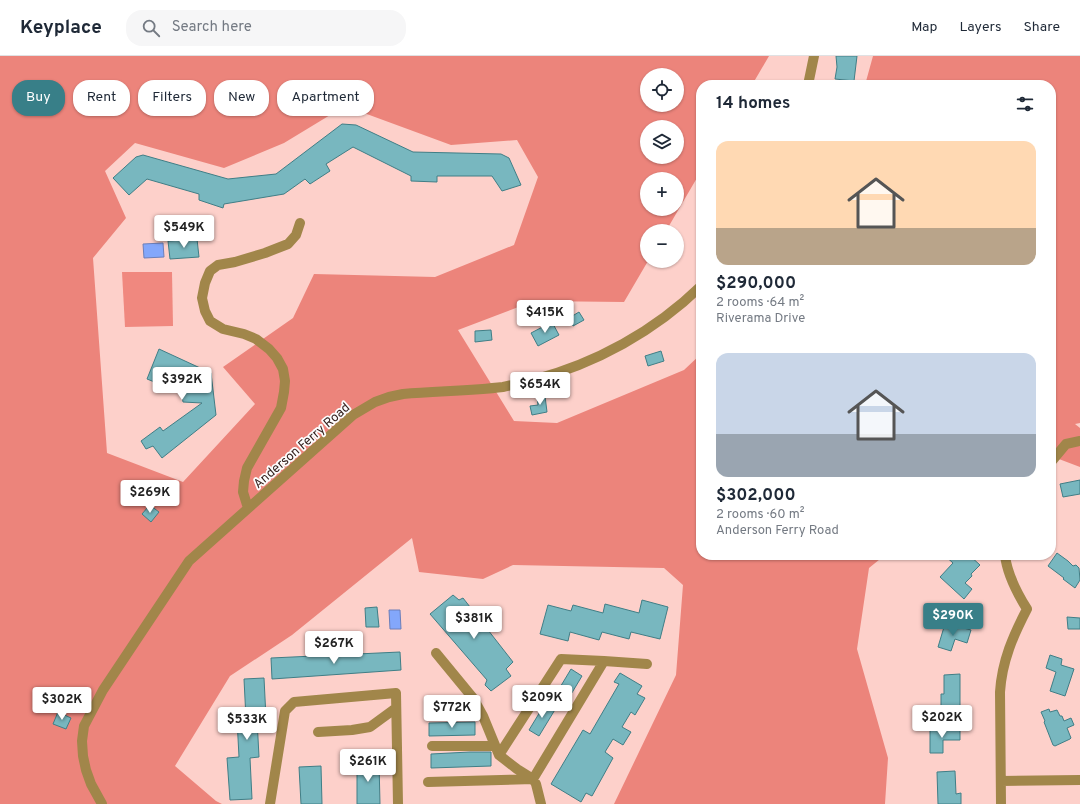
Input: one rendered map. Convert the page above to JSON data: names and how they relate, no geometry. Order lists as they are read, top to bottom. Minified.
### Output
{"streets":{"street":["Anderson Ferry Road"]},"page":{"header":"Keyplace","search":"Search here","nav":["Map","Layers","Share"],"map_buttons":["+","−"],"chip":["Buy","Rent","Filters","New","Apartment"],"heading":"14 homes","list":[{"name":"$290,000","note":"2 rooms · 64 m² · Riverama Drive"},{"name":"$302,000","note":"2 rooms · 60 m² · Anderson Ferry Road"}],"price":["$549K","$415K","$392K","$654K","$269K","$290K","$381K","$267K","$209K","$302K","$772K","$202K","$533K","$261K"]}}
